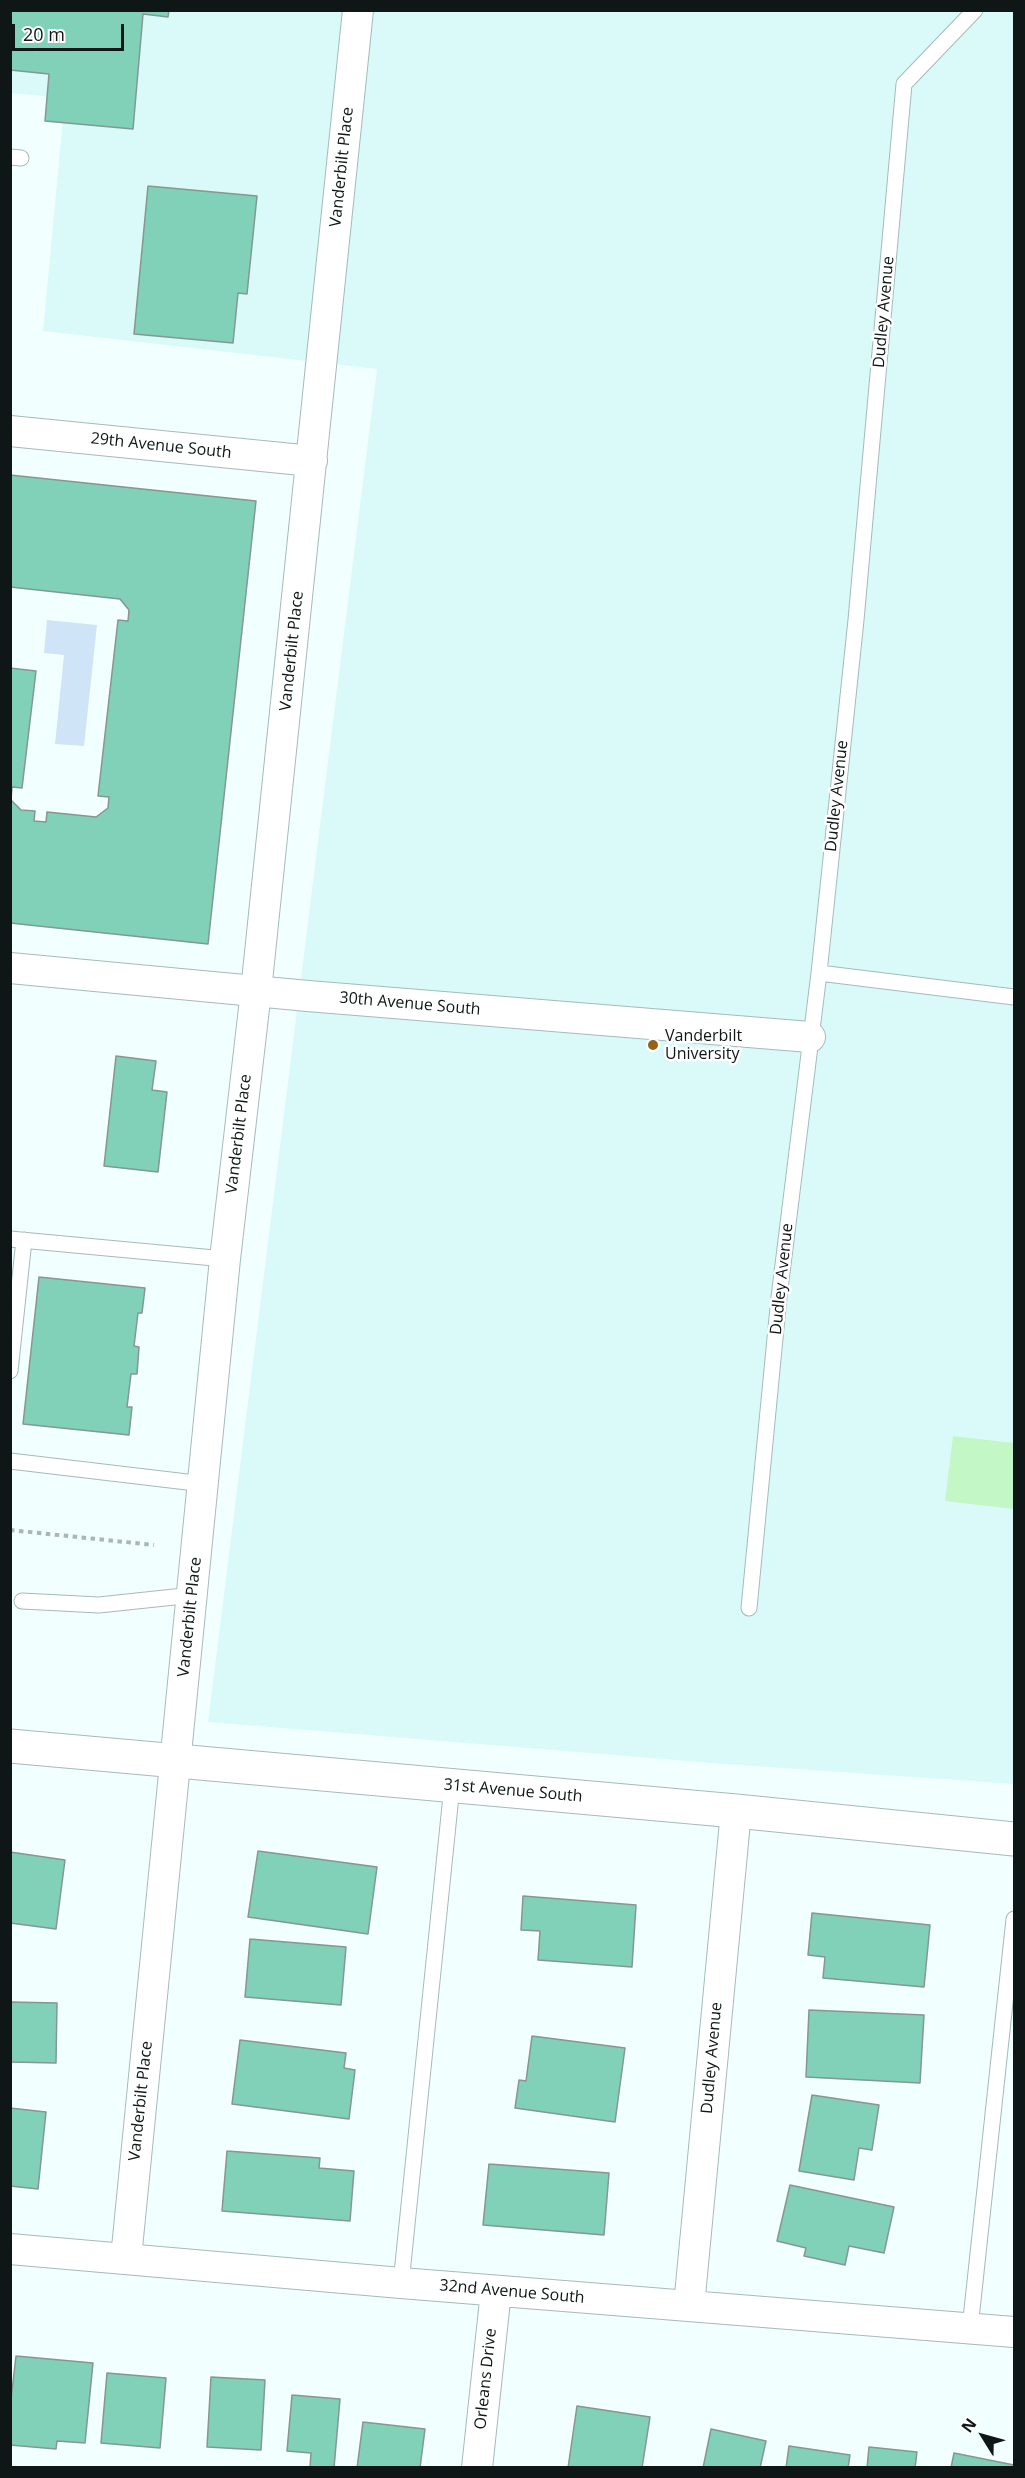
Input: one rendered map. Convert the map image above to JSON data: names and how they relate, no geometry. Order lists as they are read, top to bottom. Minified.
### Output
{"streets":{"main road":["31st Avenue South"],"street":["Vanderbilt Place","Dudley Avenue","29th Avenue South","30th Avenue South","32nd Avenue South","Orleans Drive"]},"crossings":[["Vanderbilt Place","29th Avenue South"],["Vanderbilt Place","30th Avenue South"],["Vanderbilt Place","31st Avenue South"],["Vanderbilt Place","32nd Avenue South"],["Dudley Avenue","30th Avenue South"],["Dudley Avenue","31st Avenue South"],["Dudley Avenue","32nd Avenue South"],["32nd Avenue South","Orleans Drive"]],"places":["Vanderbilt University"],"scale_bar":"20 m","north":"top left"}
